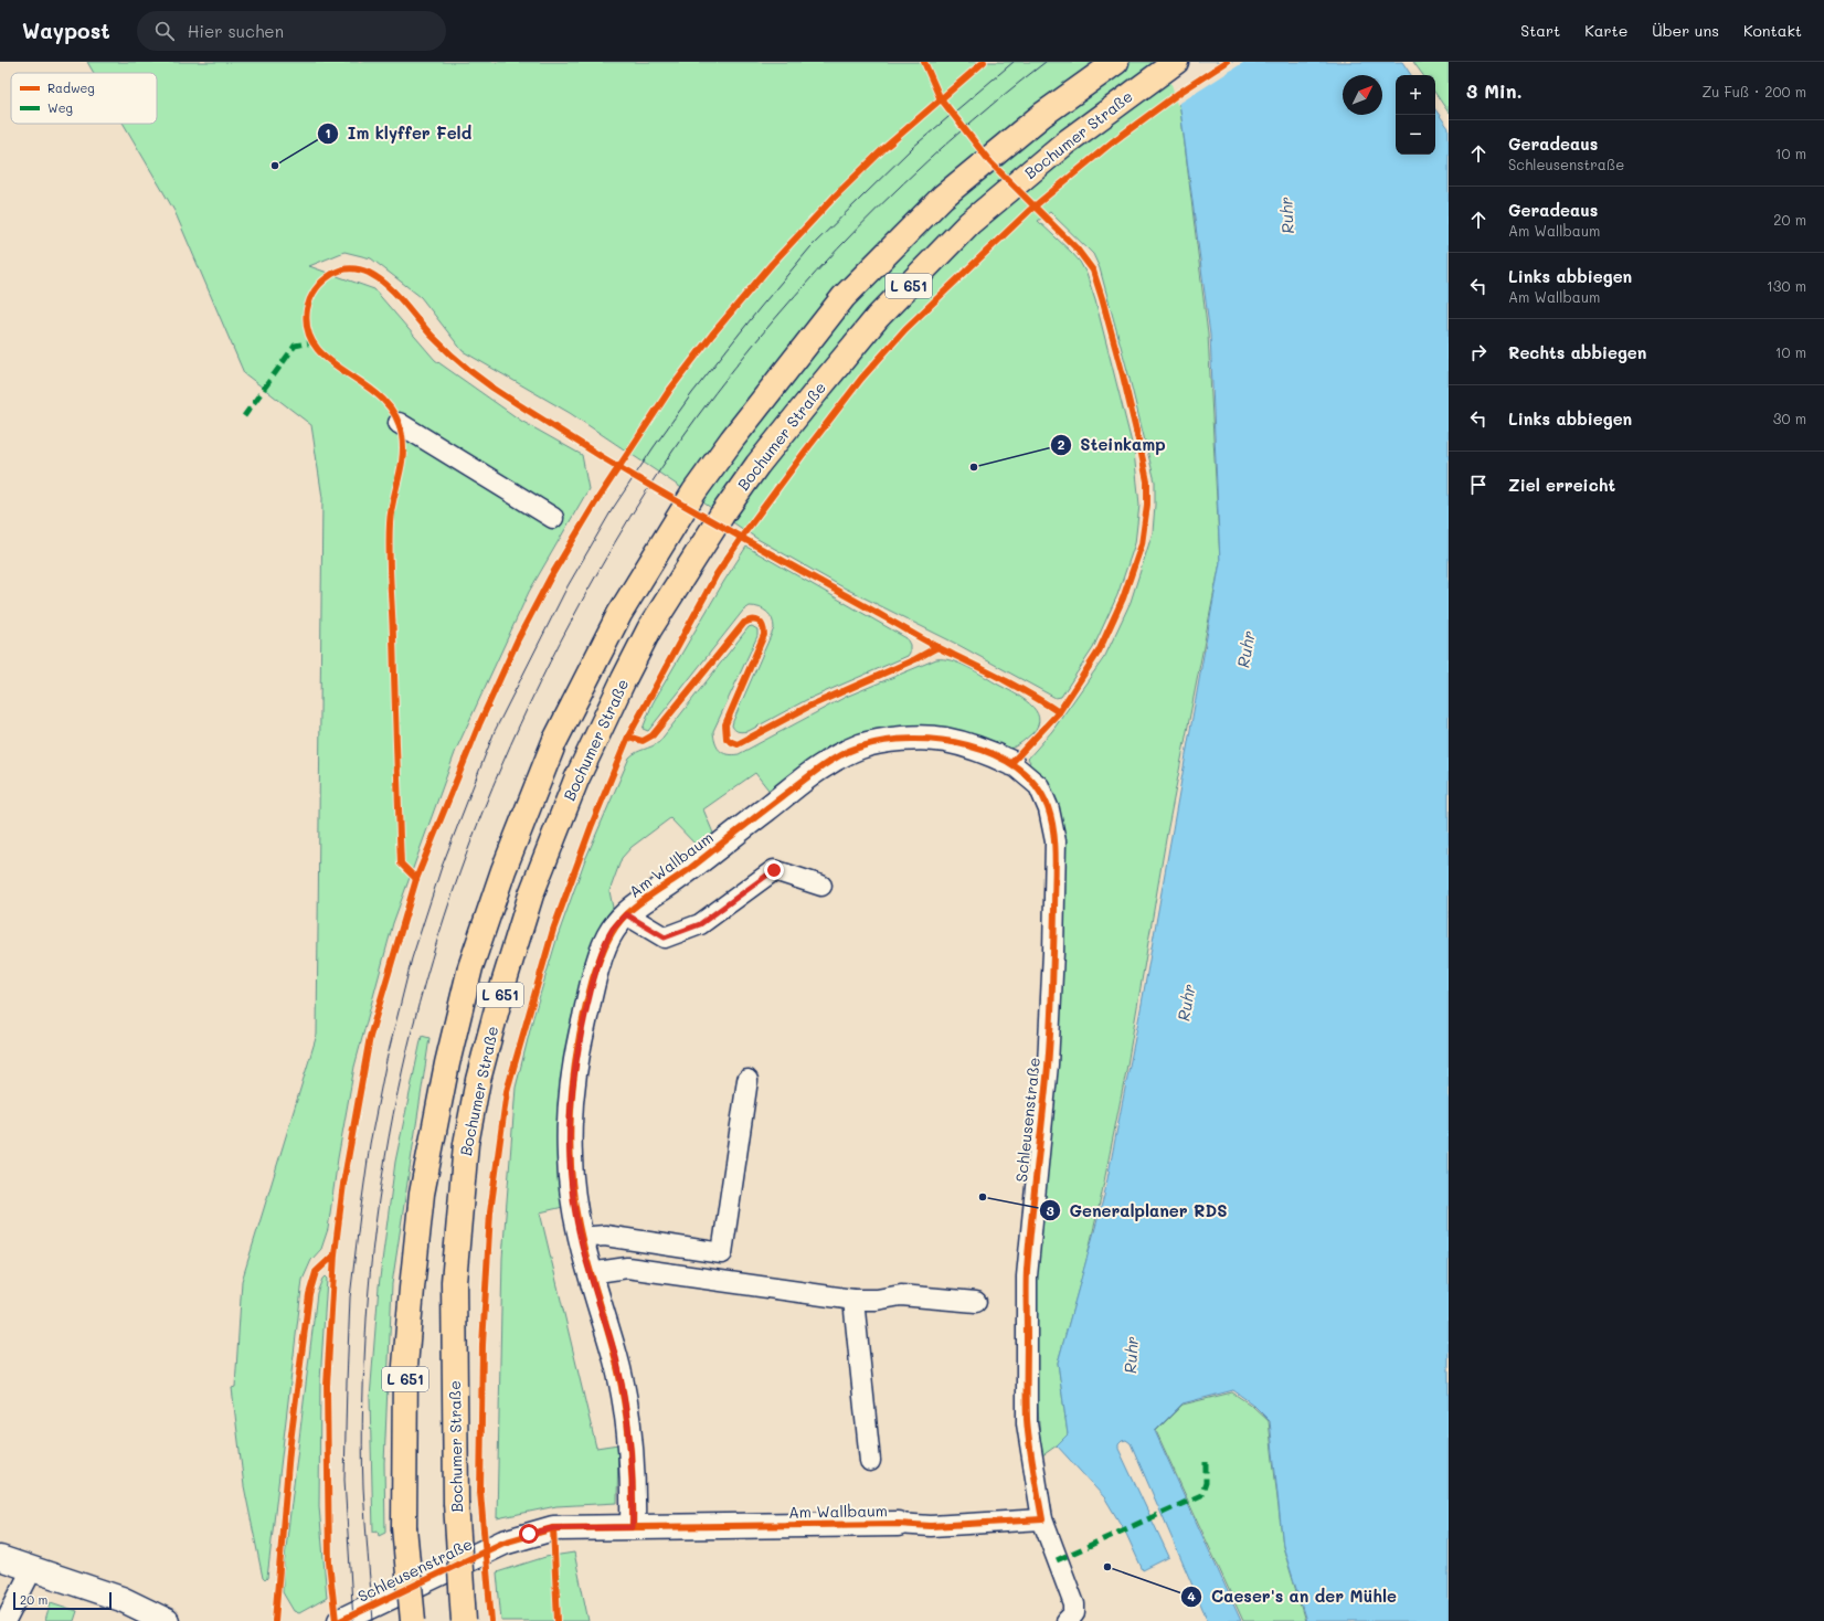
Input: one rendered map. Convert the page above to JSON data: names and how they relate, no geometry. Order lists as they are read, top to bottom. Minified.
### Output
{"streets":{"main road":["Bochumer Straße","L 651"],"street":["Am Wallbaum","Schleusenstraße"]},"crossings":[["Am Wallbaum","Schleusenstraße"]],"water":["Ruhr"],"places":["Im klyffer Feld","Steinkamp","Generalplaner RDS","Caeser's an der Mühle"],"legend":["Radweg","Weg"],"scale_bar":"20 m","north":"top right","page":{"header":"Waypost","search":"Hier suchen","nav":["Start","Karte","Über uns","Kontakt"],"heading":["3 Min.","Zu Fuß · 200 m"],"map_buttons":["+","−"],"list":[["Geradeaus","Schleusenstraße","10 m"],["Geradeaus","Am Wallbaum","20 m"],["Links abbiegen","Am Wallbaum","130 m"],["Rechts abbiegen","10 m"],["Links abbiegen","30 m"],"Ziel erreicht"],"scale":"20 m"}}
